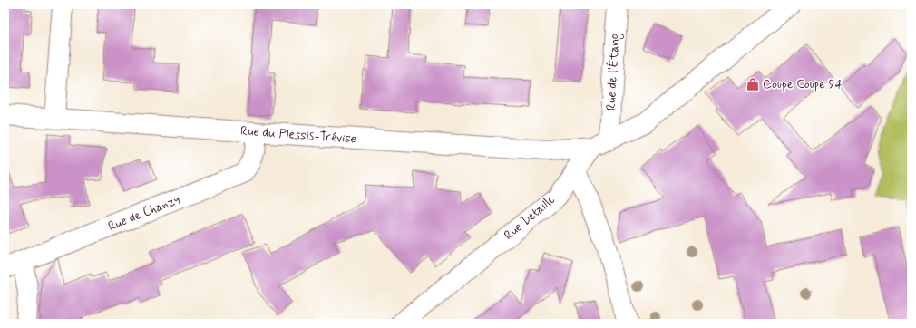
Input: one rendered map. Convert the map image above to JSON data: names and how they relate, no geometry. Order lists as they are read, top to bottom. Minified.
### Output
{"streets":{"street":["Rue de l'Étang","Rue du Plessis-Trévise","Rue de Chanzy","Rue Detaille"]},"crossings":[["Rue de l'Étang","Rue Detaille"],["Rue du Plessis-Trévise","Rue de Chanzy"],["Rue du Plessis-Trévise","Rue Detaille"]],"places":{"shop":["Coupe Coupe 94"]}}
